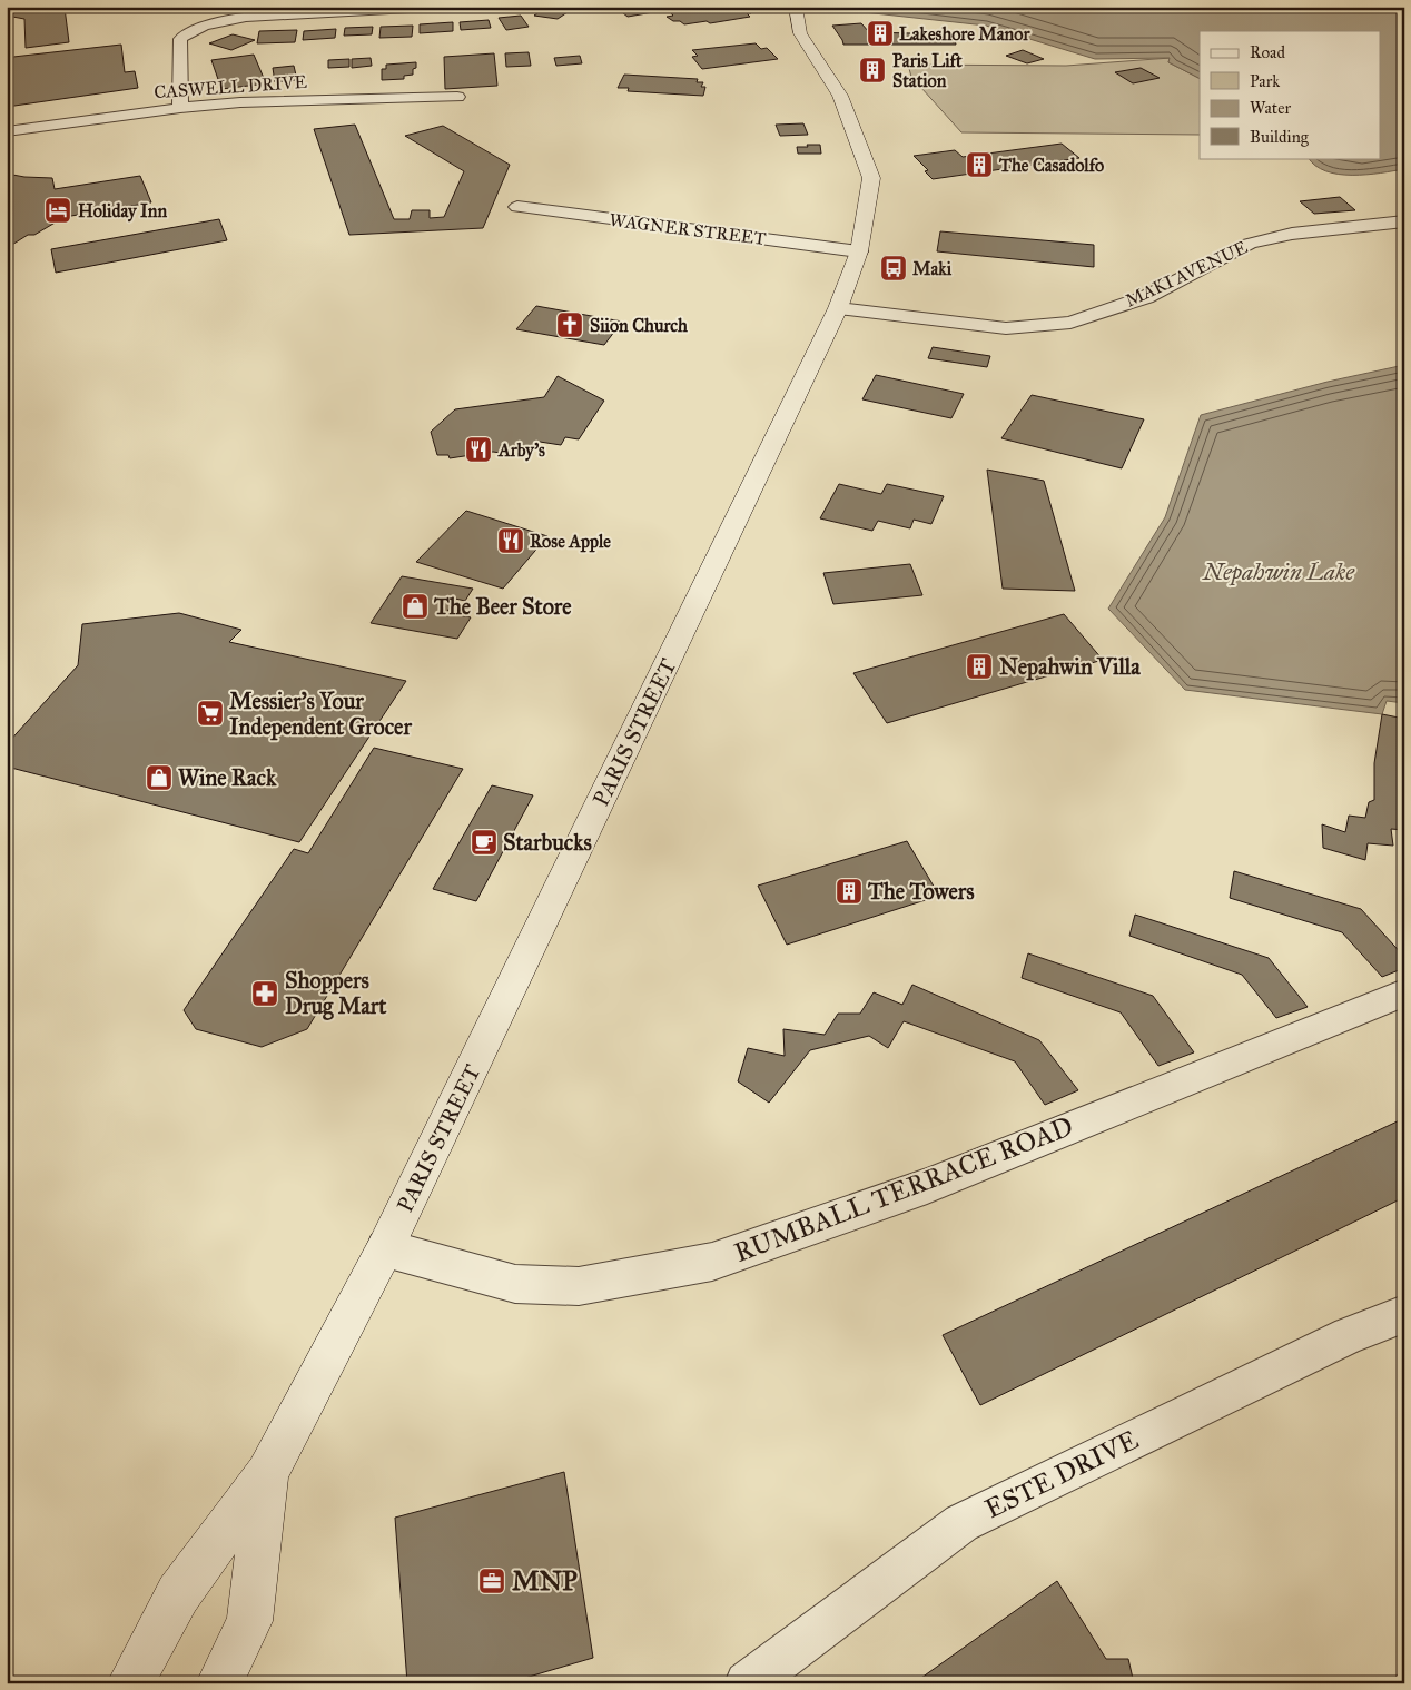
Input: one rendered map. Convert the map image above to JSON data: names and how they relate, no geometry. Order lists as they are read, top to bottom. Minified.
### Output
{"streets":{"main road":["PARIS STREET"],"street":["CASWELL DRIVE","WAGNER STREET","MAKI AVENUE","RUMBALL TERRACE ROAD","ESTE DRIVE"]},"crossings":[["WAGNER STREET","PARIS STREET"],["MAKI AVENUE","PARIS STREET"],["PARIS STREET","RUMBALL TERRACE ROAD"]],"water":["Nepahwin Lake"],"places":{"building":["Lakeshore Manor","Paris Lift Station","The Casadolfo","Nepahwin Villa","The Towers"],"hotel":["Holiday Inn"],"bus stop":["Maki"],"church":["Siion Church"],"restaurant":["Arby's","Rose Apple"],"shop":["The Beer Store","Wine Rack"],"supermarket":["Messier's Your Independent Grocer"],"cafe":["Starbucks"],"pharmacy":["Shoppers Drug Mart"],"office":["MNP"]},"legend":["Road","Park","Water","Building"]}
